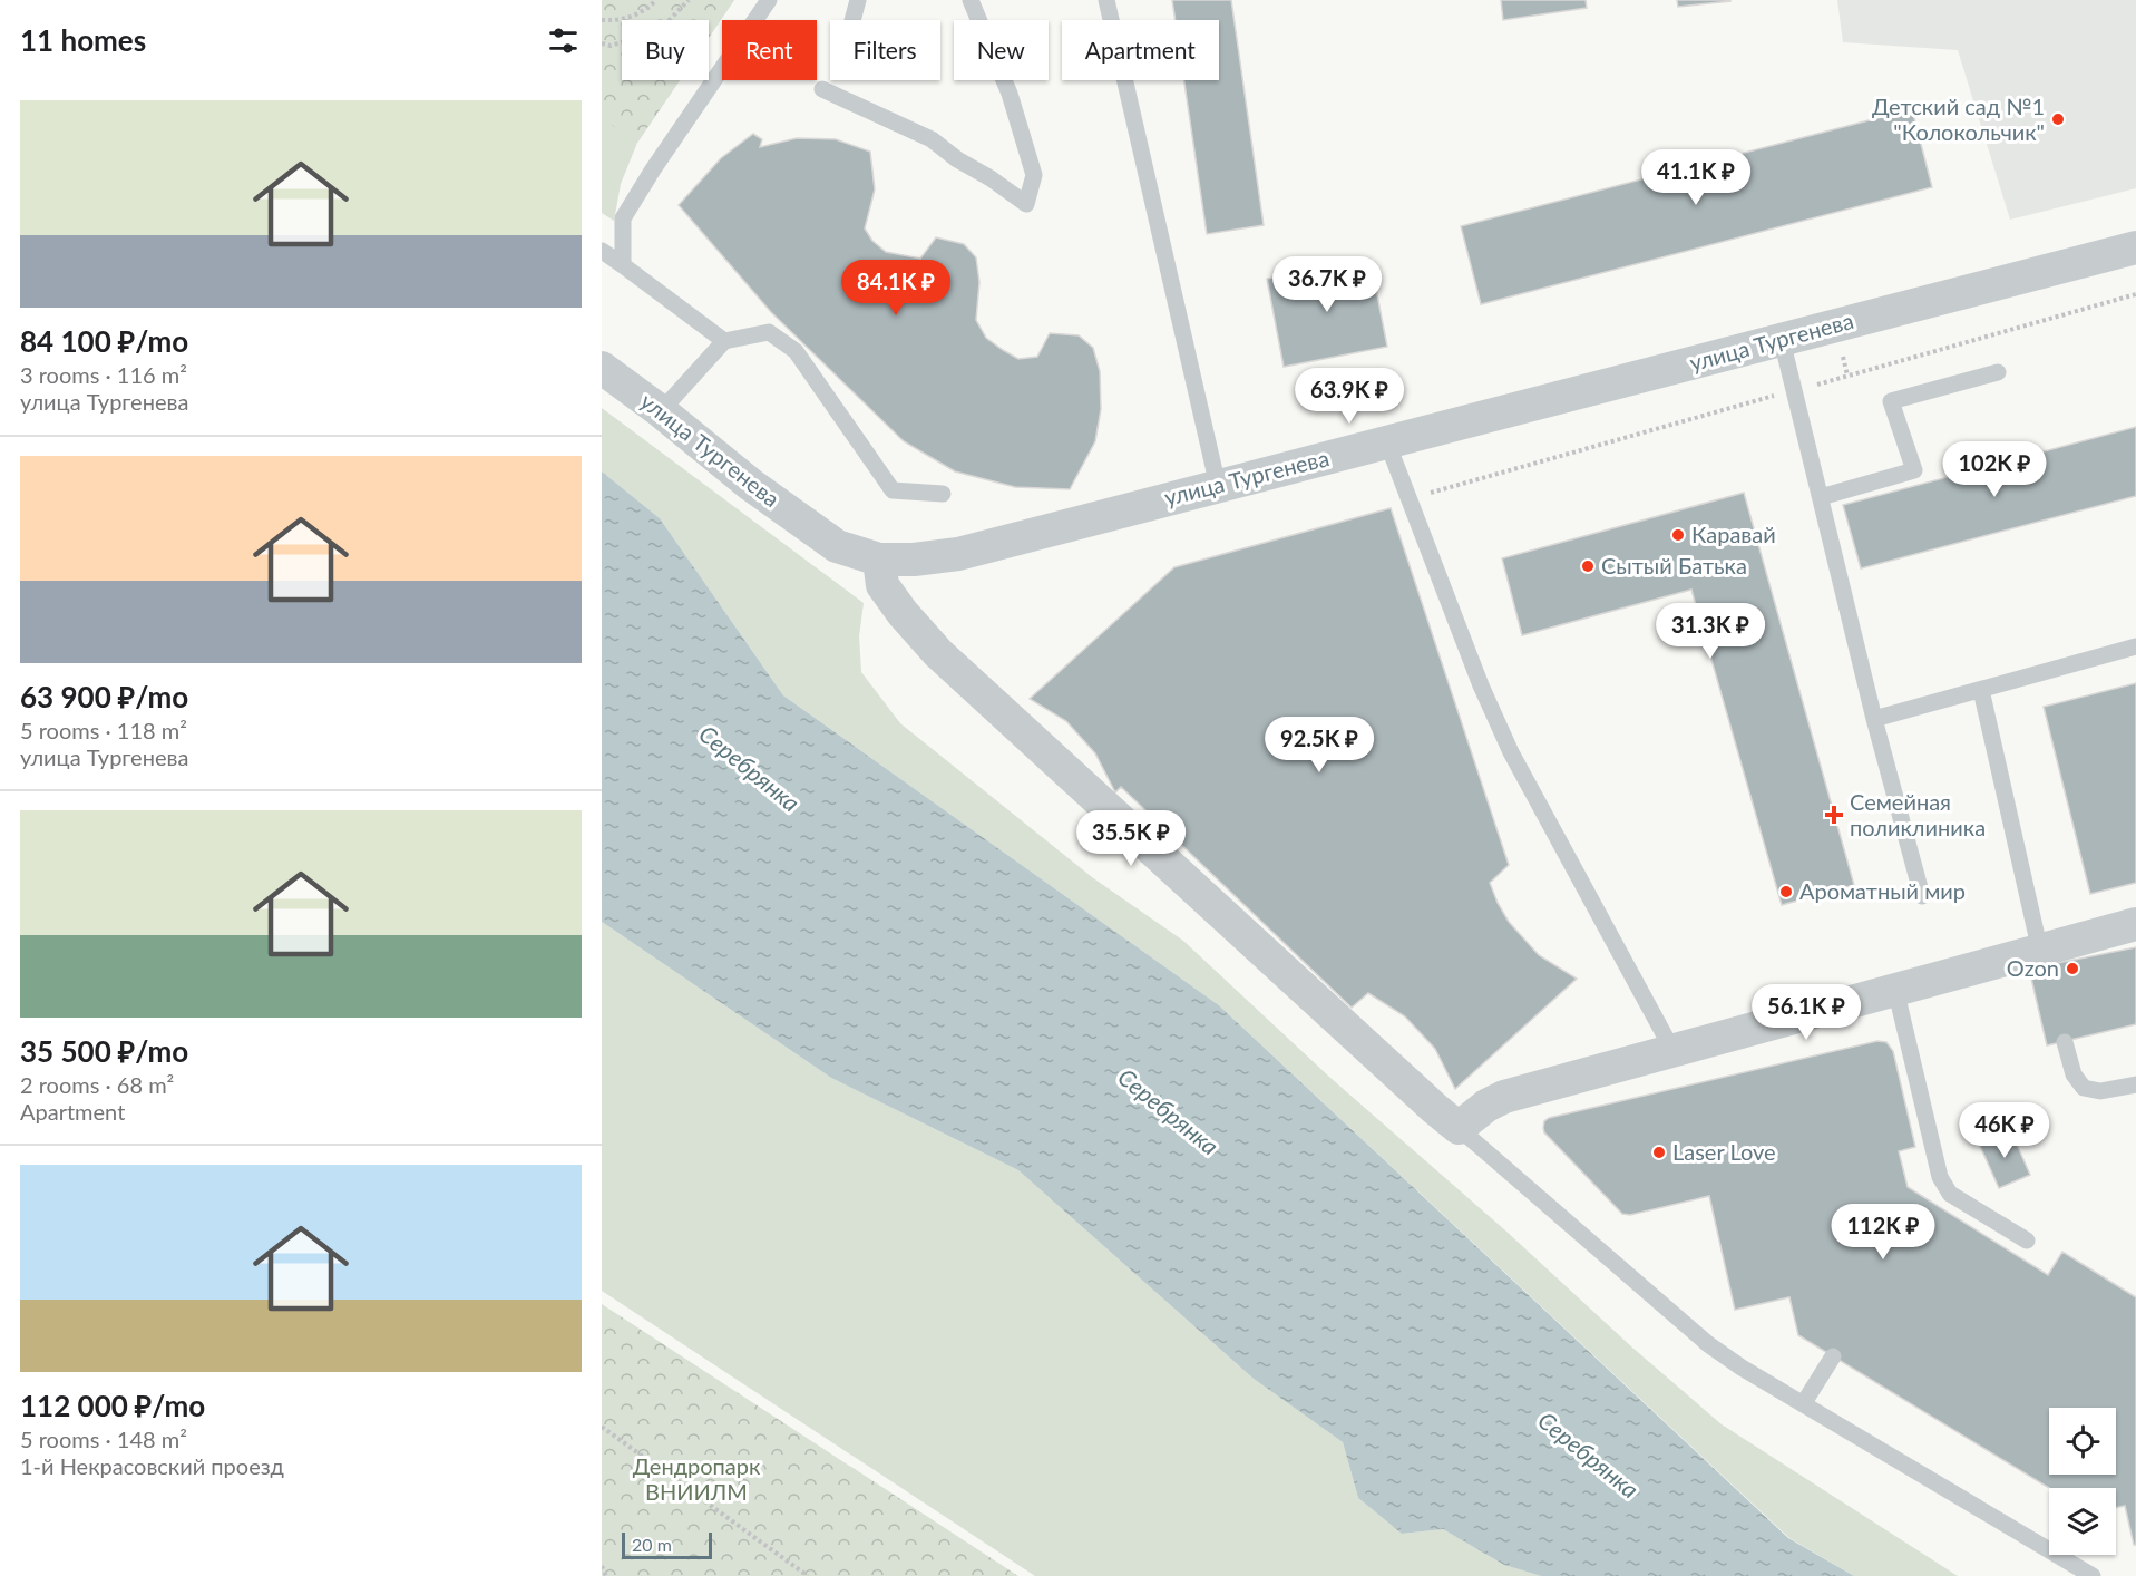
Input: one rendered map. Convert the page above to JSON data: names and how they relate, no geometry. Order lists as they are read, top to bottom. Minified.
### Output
{"streets":{"street":["улица Тургенева"]},"water":["Серебрянка"],"parks":["Дендропарк ВНИИЛМ"],"places":{"other":["Детский сад №1 \"Колокольчик\"","Каравай","Сытый Батька","Ароматный мир","Ozon","Laser Love"],"health":["Семейная поликлиника"]},"scale_bar":"20 m","page":{"heading":"11 homes","chip":["Buy","Rent","Filters","New","Apartment"],"list":[{"name":"84 100 ₽/mo","note":"3 rooms · 116 m² · улица Тургенева"},{"name":"63 900 ₽/mo","note":"5 rooms · 118 m² · улица Тургенева"},{"name":"35 500 ₽/mo","note":"2 rooms · 68 m² · Apartment"},{"name":"112 000 ₽/mo","note":"5 rooms · 148 m² · 1-й Некрасовский проезд"}],"price":["41.1K ₽","36.7K ₽","84.1K ₽","63.9K ₽","102K ₽","31.3K ₽","92.5K ₽","35.5K ₽","56.1K ₽","46K ₽","112K ₽"],"scale":"20 m"}}
